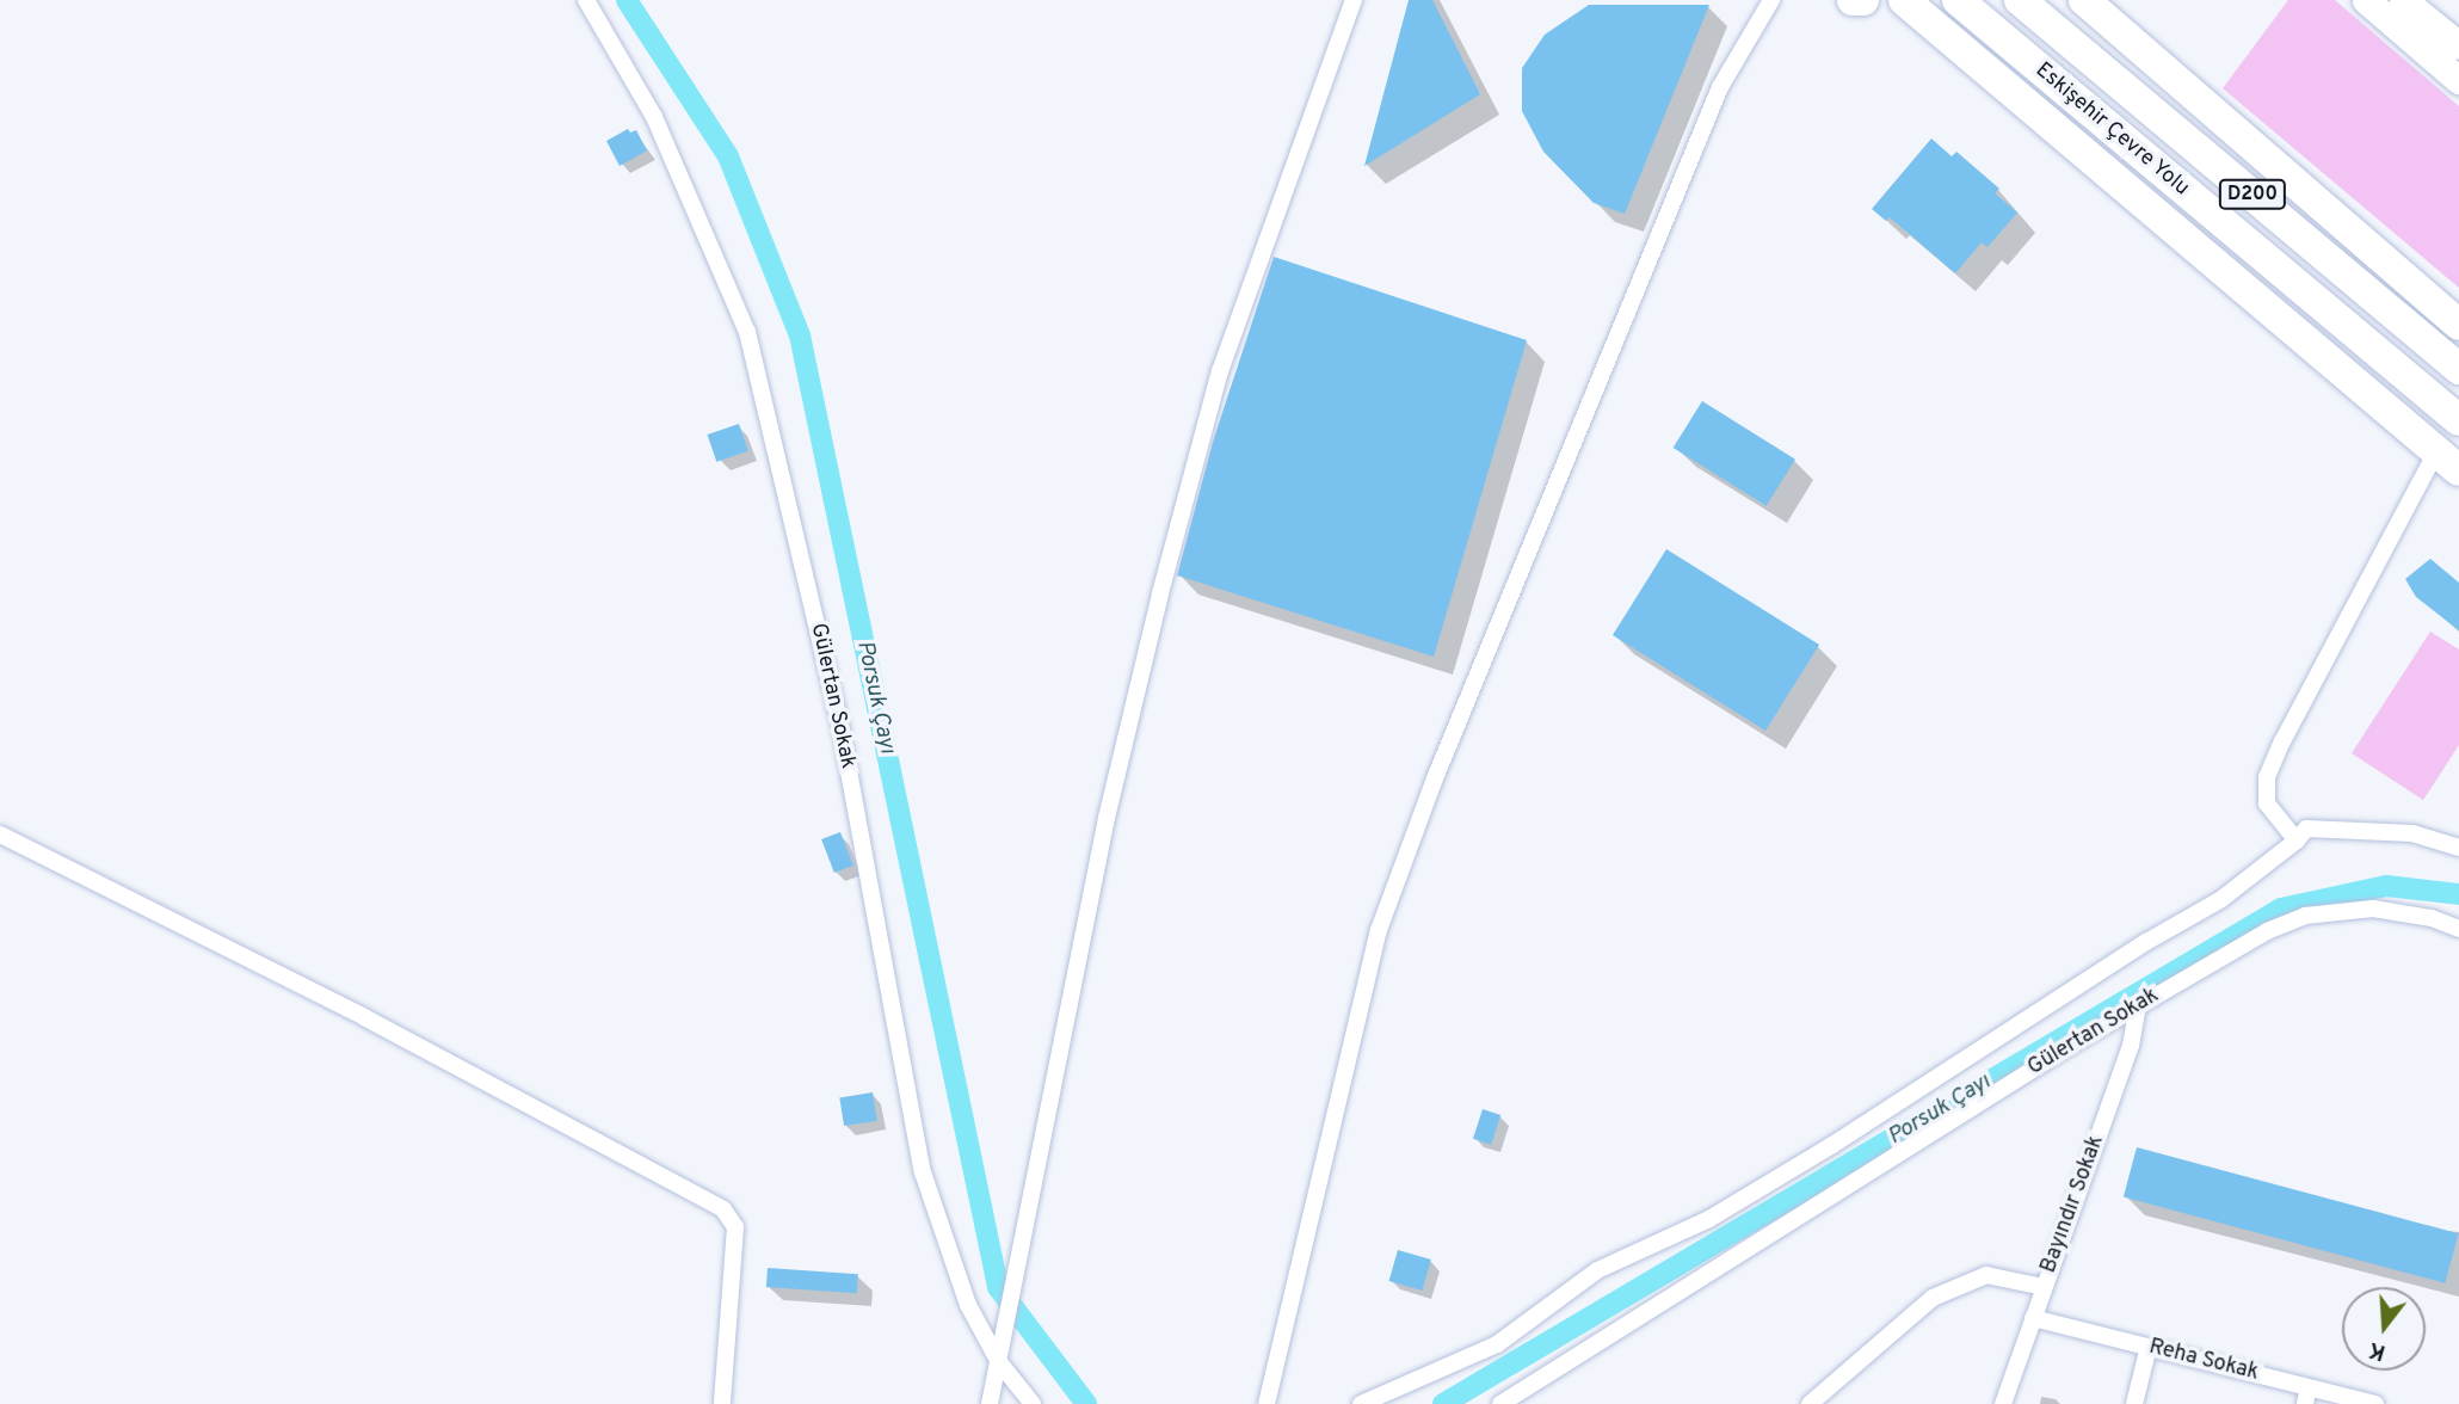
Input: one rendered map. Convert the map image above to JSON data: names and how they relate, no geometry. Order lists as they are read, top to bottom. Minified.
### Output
{"streets":{"highway":["Eskişehir Çevre Yolu","D200"],"street":["Gülertan Sokak","Bayındır Sokak","Reha Sokak"]},"crossings":[["Gülertan Sokak","Bayındır Sokak"],["Bayındır Sokak","Reha Sokak"]],"water":["Porsuk Çayı"],"north":"bottom"}
